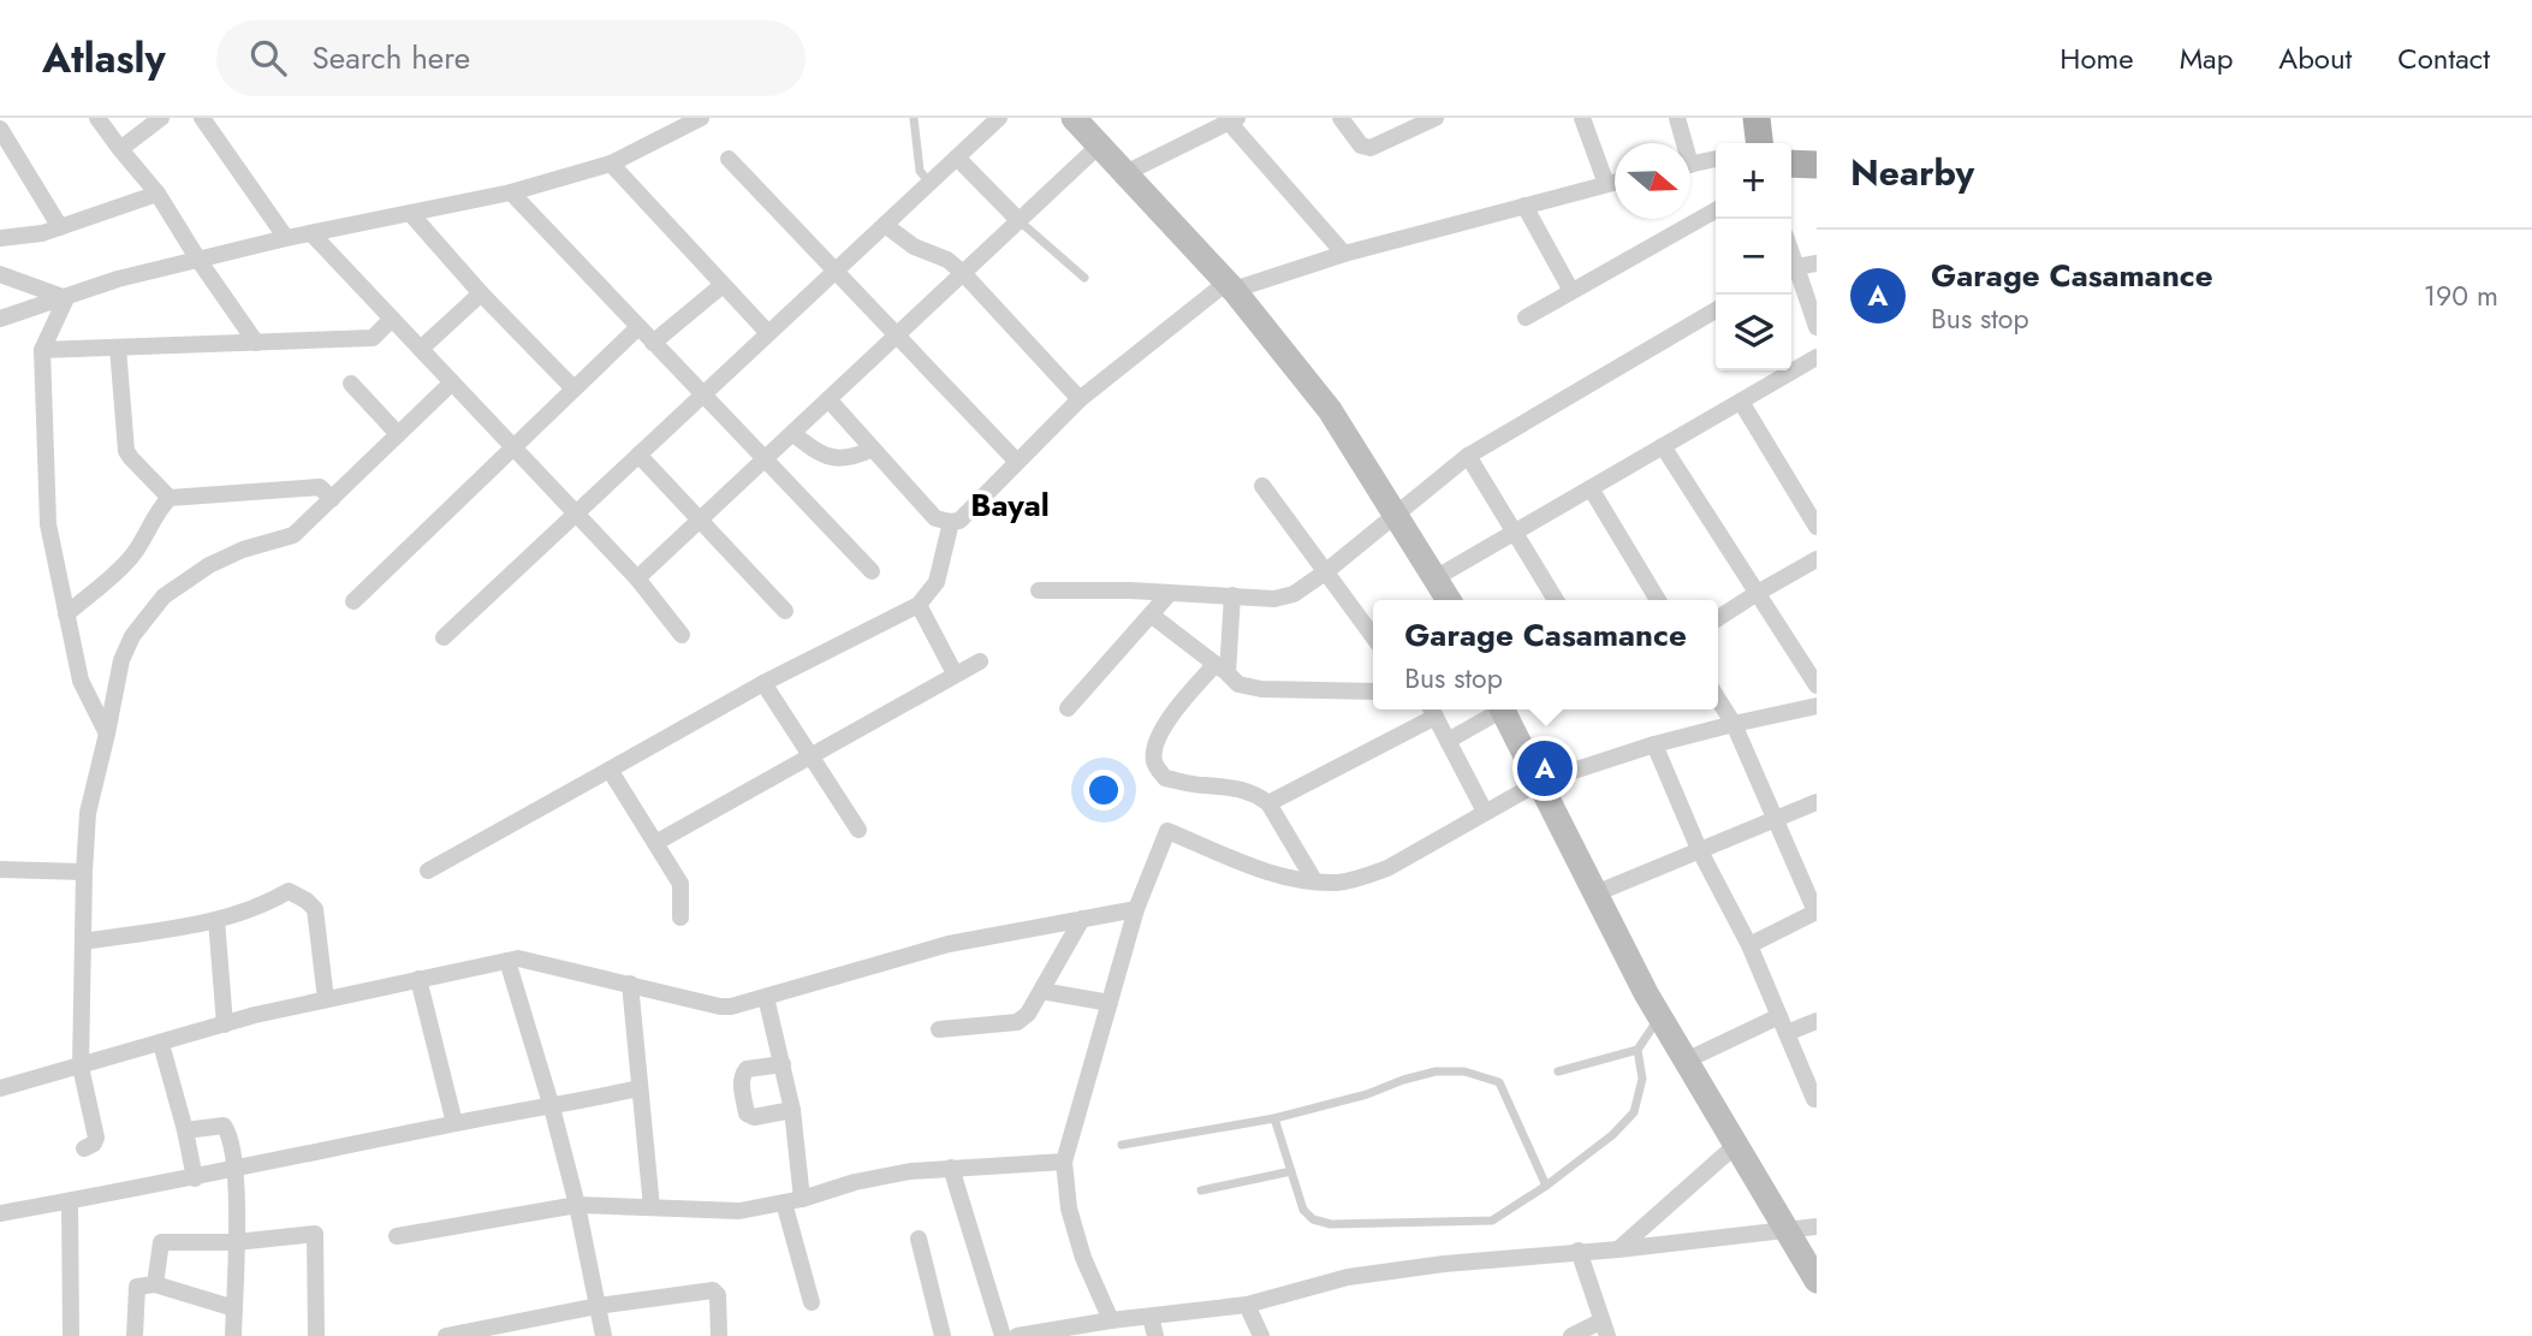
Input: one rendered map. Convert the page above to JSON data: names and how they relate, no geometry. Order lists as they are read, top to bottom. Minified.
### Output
{"districts":["Bayal"],"north":"right","page":{"header":"Atlasly","search":"Search here","nav":["Home","Map","About","Contact"],"heading":"Nearby","map_buttons":["+","−"],"list":[{"mark":"A","name":"Garage Casamance","note":"Bus stop","value":"190 m"}],"popup":["Garage Casamance","Bus stop"],"pins":"A"}}
